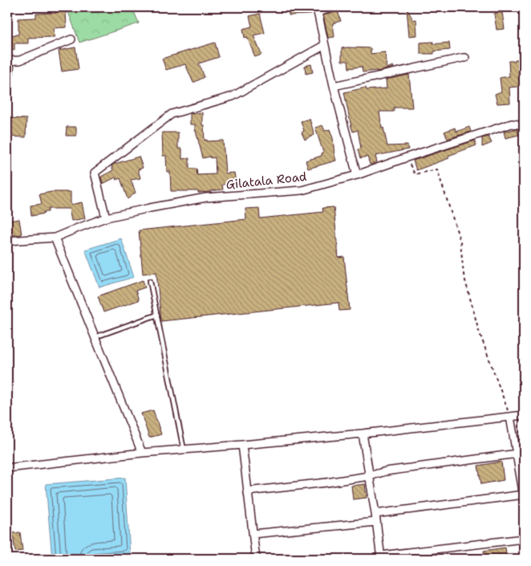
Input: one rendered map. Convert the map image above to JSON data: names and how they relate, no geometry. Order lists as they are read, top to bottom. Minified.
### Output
{"streets":{"street":["Gilatala Road"]}}
